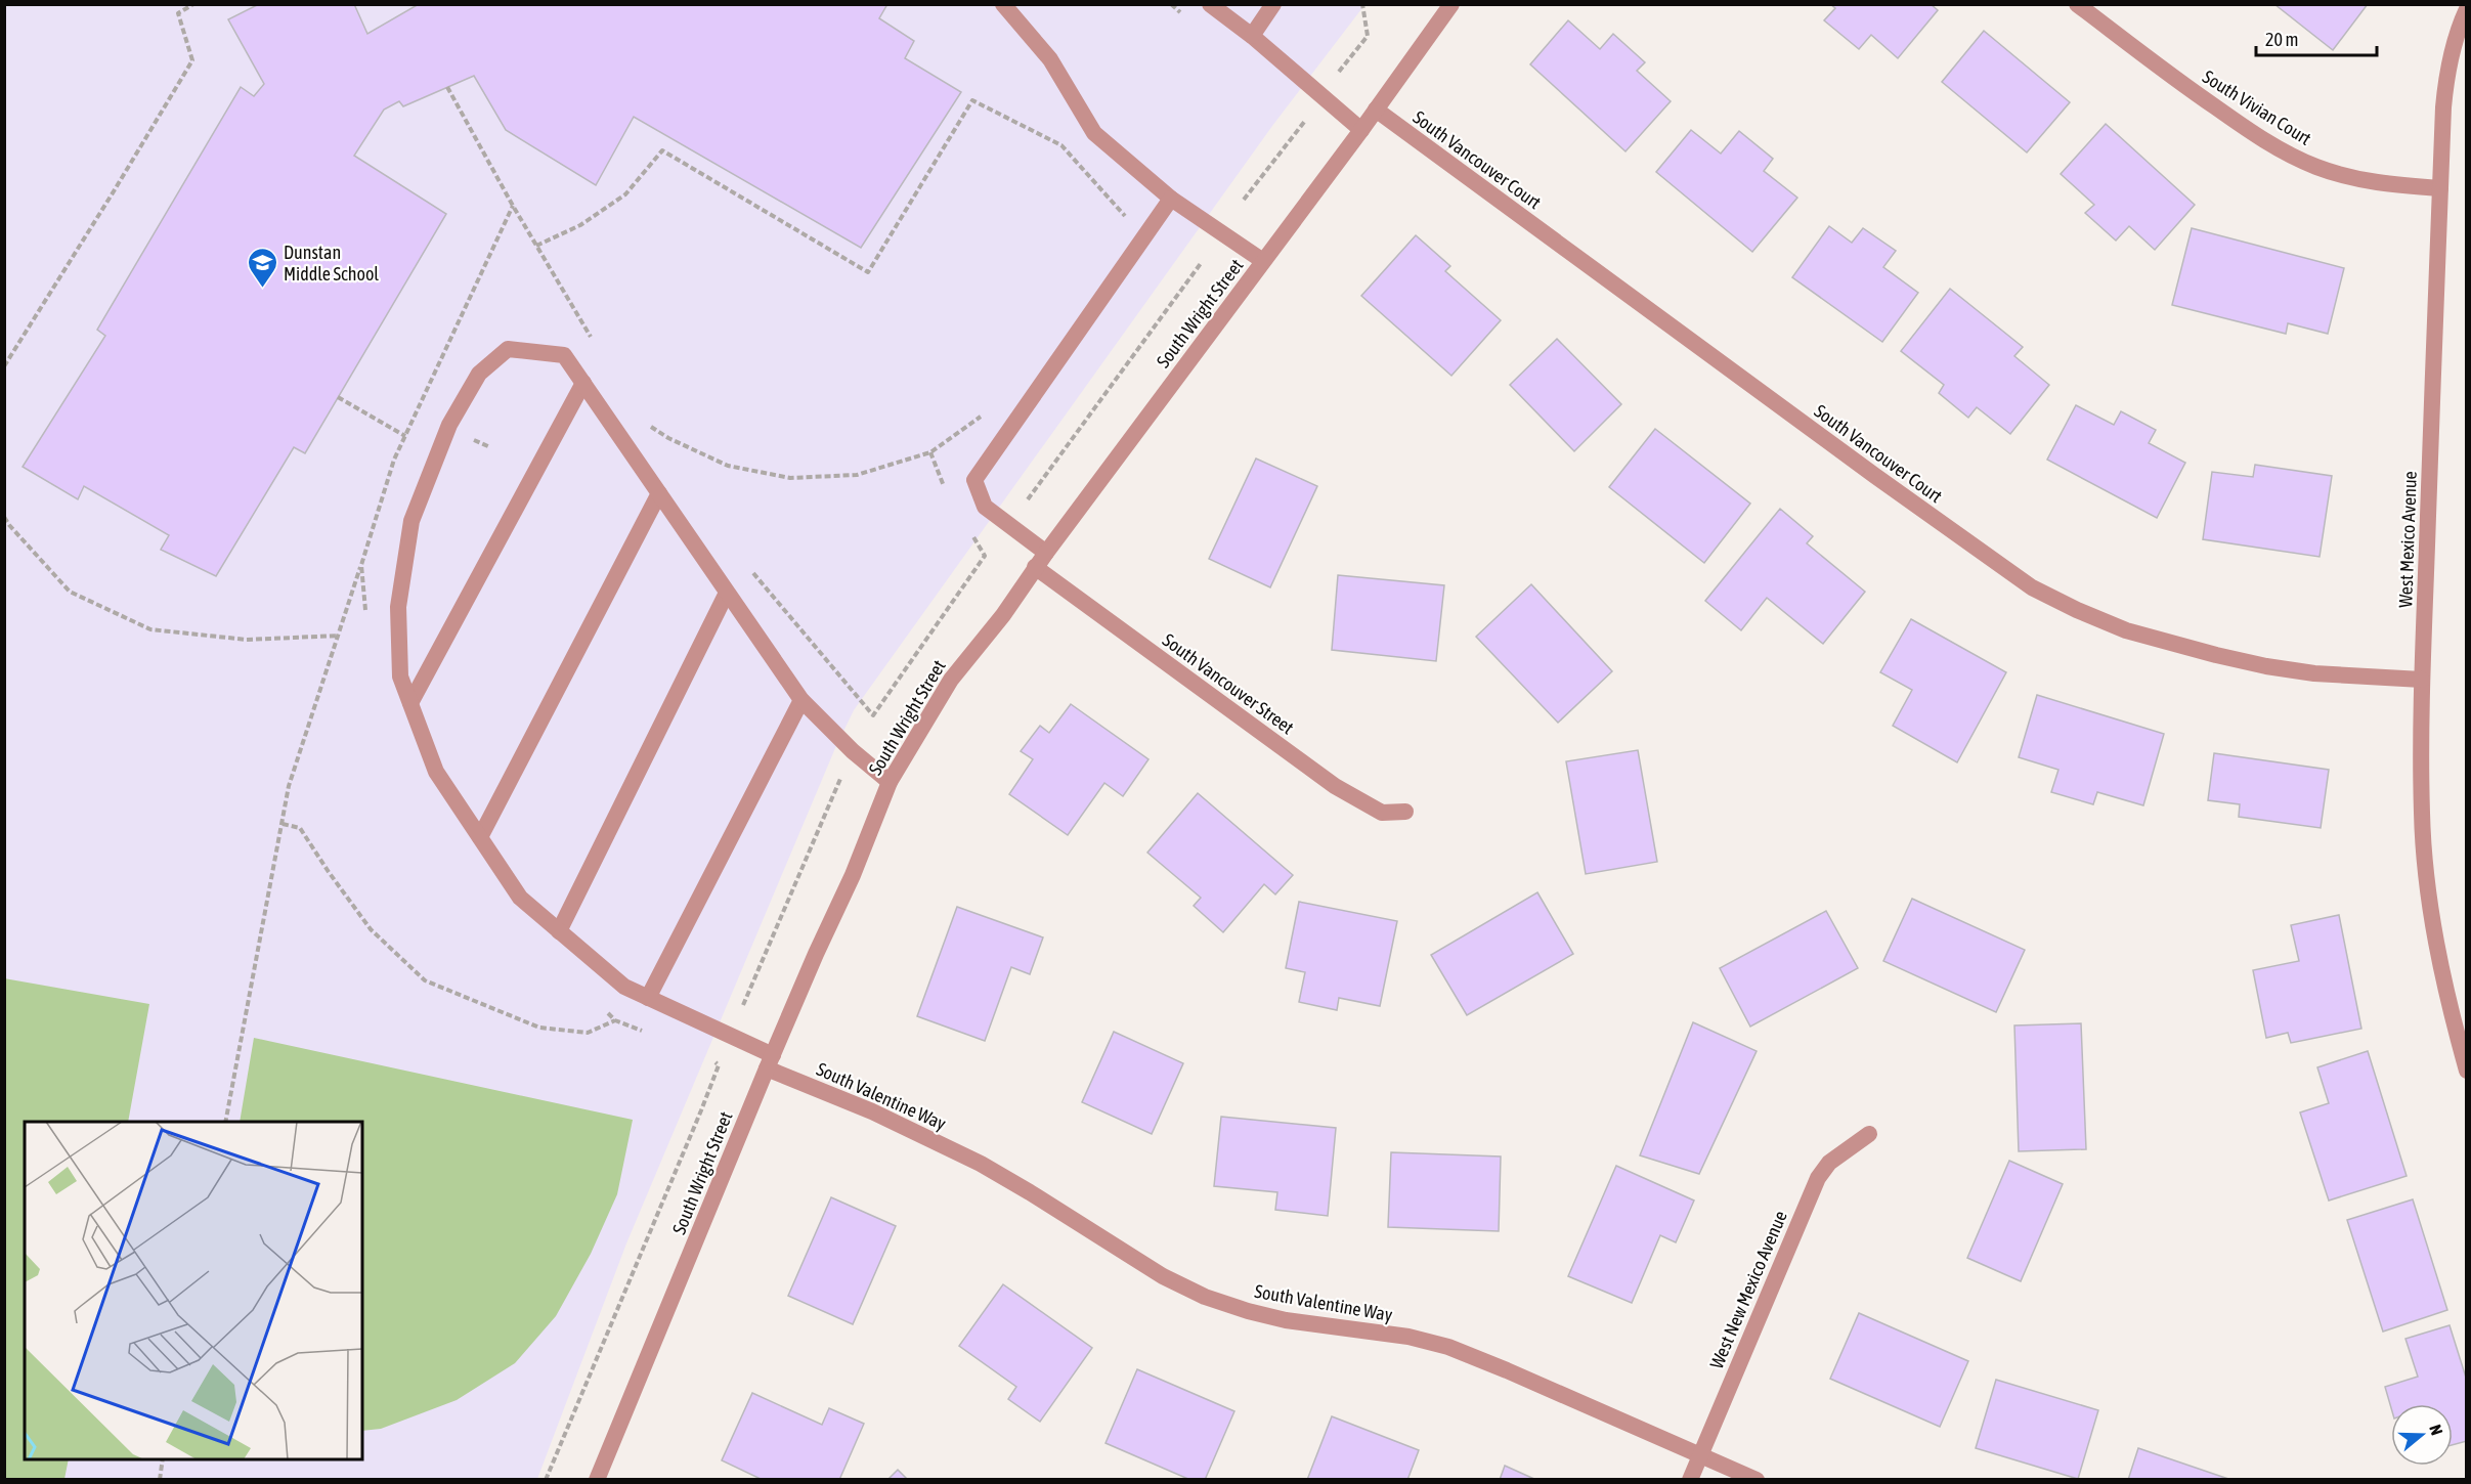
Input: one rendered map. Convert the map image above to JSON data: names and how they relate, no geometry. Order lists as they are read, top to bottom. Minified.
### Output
{"streets":{"street":["South Vivian Court","South Vancouver Court","South Wright Street","West Mexico Avenue","South Vancouver Street","South Valentine Way","West New Mexico Avenue"]},"crossings":[["South Vivian Court","West Mexico Avenue"],["South Vancouver Court","South Wright Street"],["South Vancouver Court","West Mexico Avenue"],["South Wright Street","South Vancouver Street"],["South Wright Street","South Valentine Way"],["South Valentine Way","West New Mexico Avenue"]],"places":{"school or university":["Dunstan Middle School"]},"scale_bar":"20 m","north":"right"}
